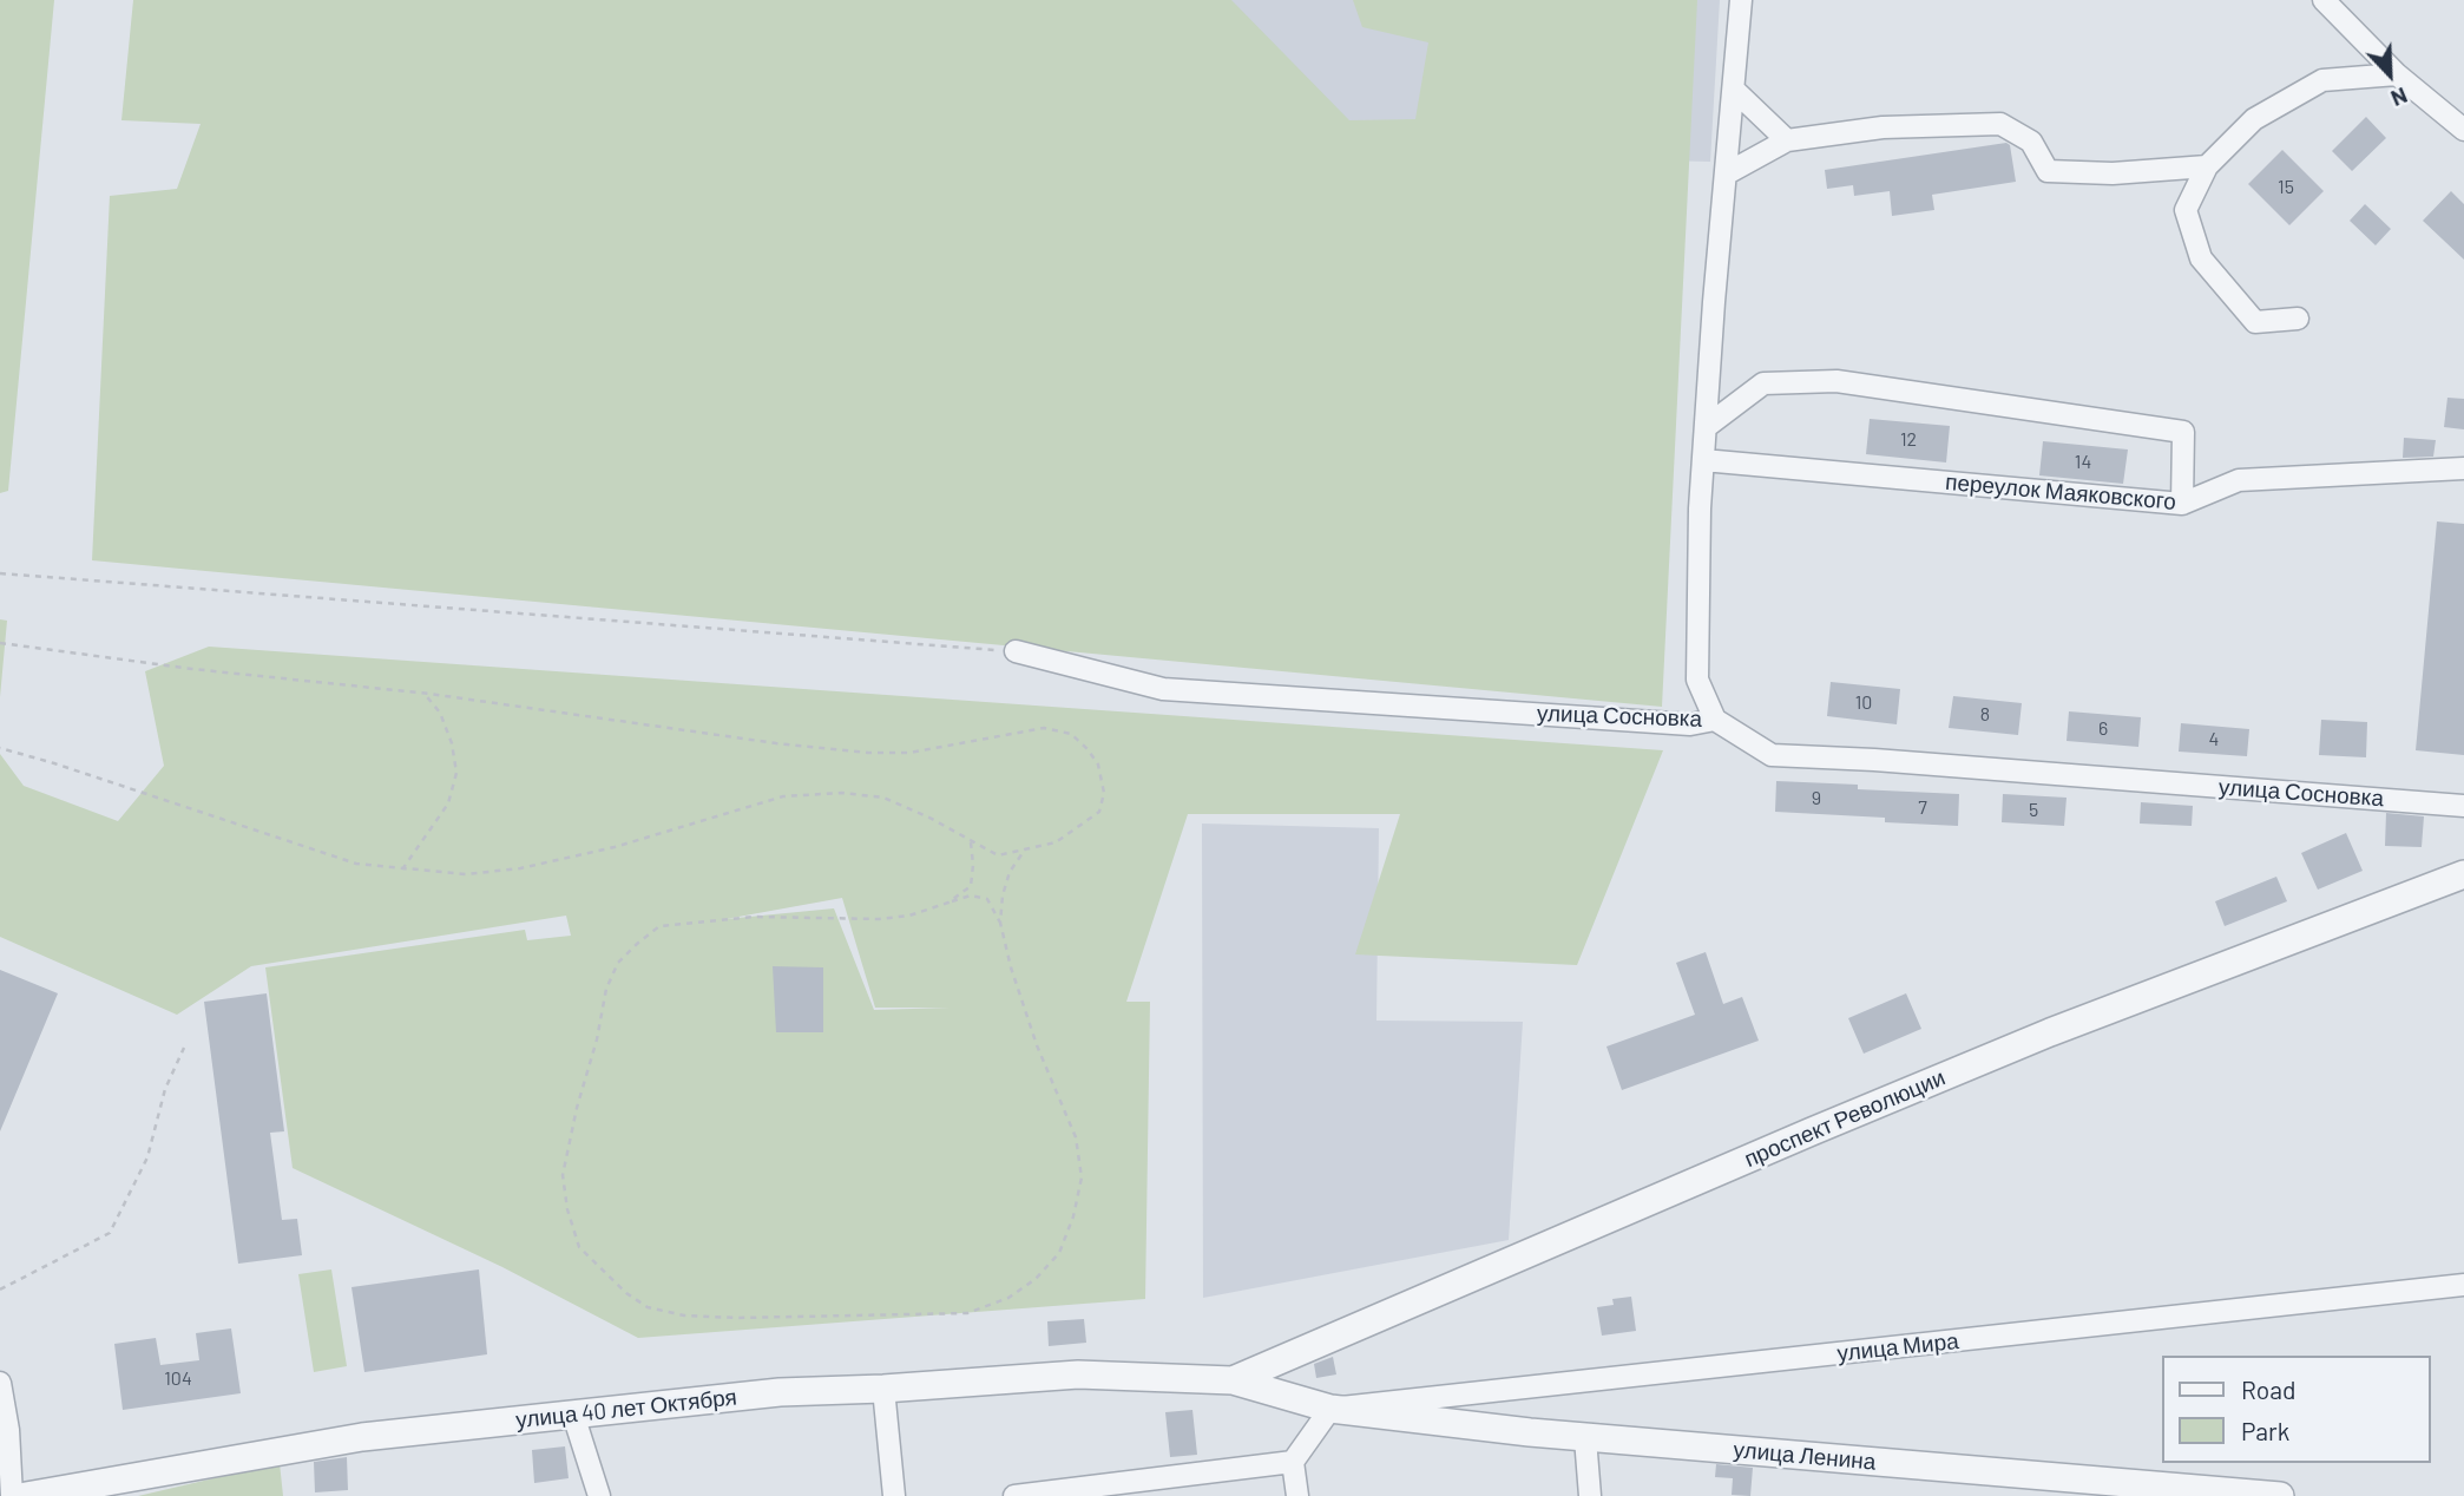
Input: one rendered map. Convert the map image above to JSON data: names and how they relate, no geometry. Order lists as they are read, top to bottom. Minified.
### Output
{"streets":{"street":["переулок Маяковского","улица Сосновка","проспект Революции","улица Мира","улица 40 лет Октября","улица Ленина"]},"crossings":[["проспект Революции","улица 40 лет Октября"],["проспект Революции","улица Ленина"],["улица Мира","улица Ленина"],["улица 40 лет Октября","улица Ленина"]],"house_numbers":["15","12","14","10","8","6","4","9","7","5","104"],"legend":["Road","Park"],"north":"bottom right"}
